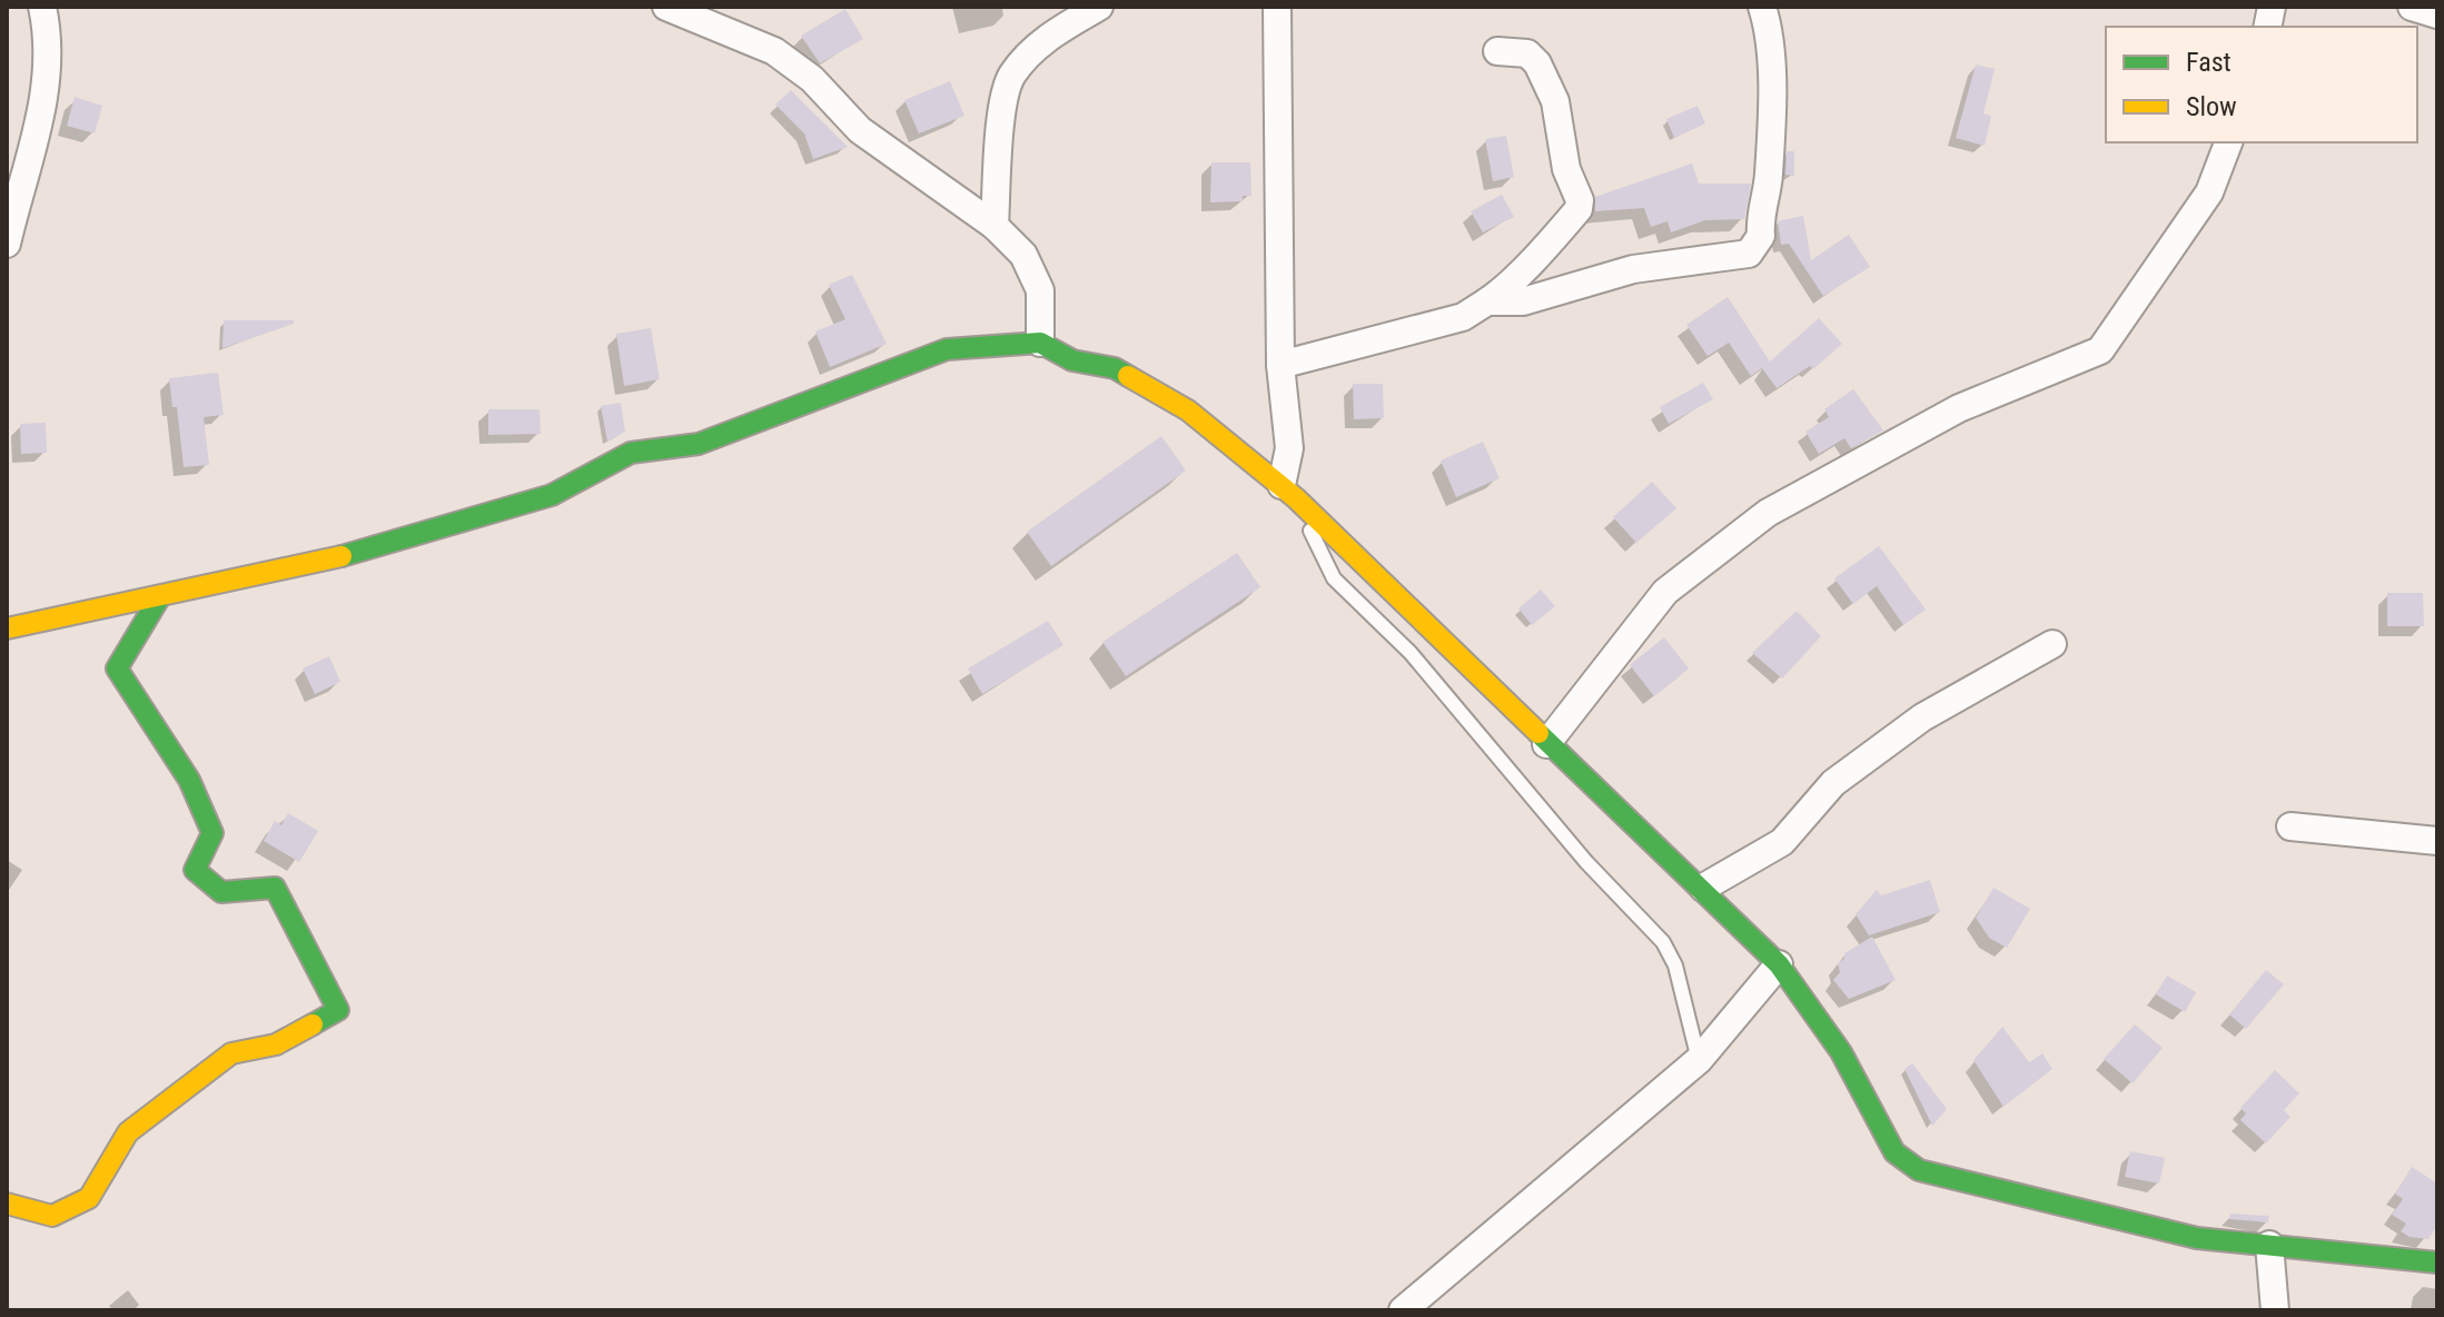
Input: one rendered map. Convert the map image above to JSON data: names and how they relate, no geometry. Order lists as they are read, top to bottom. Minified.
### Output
{"legend":["Fast","Slow"]}
